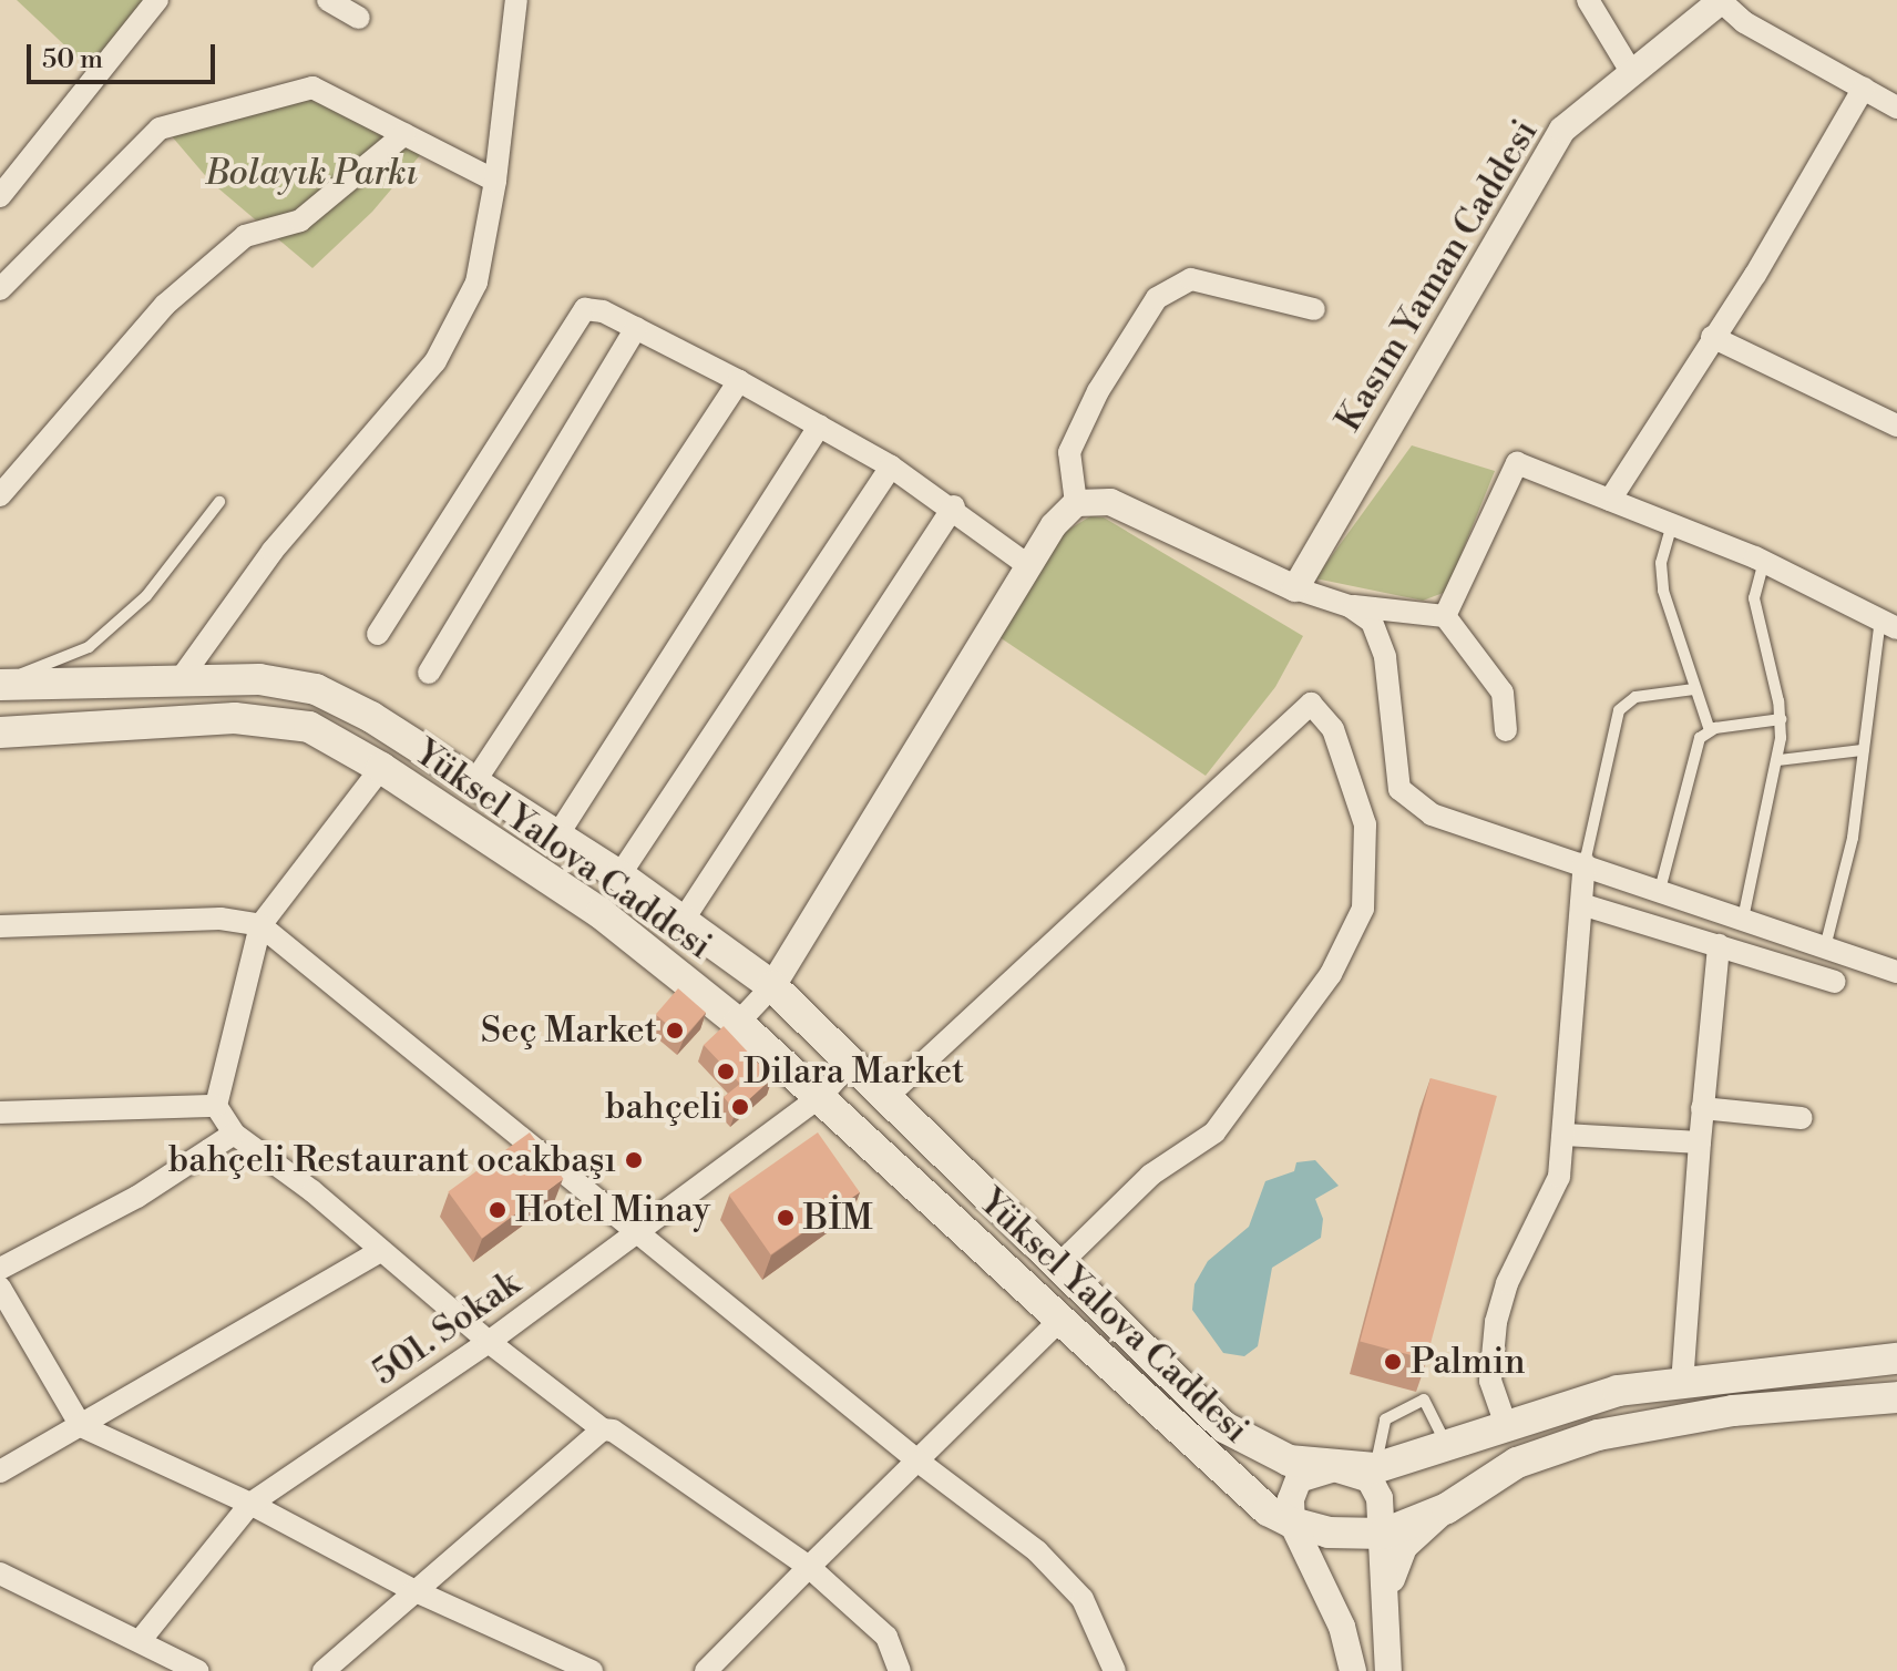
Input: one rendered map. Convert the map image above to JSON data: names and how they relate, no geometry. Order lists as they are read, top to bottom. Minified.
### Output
{"streets":{"main road":["Yüksel Yalova Caddesi"],"street":["Kasım Yaman Caddesi","501. Sokak"]},"crossings":[["Yüksel Yalova Caddesi","501. Sokak"]],"parks":["Bolayık Parkı"],"places":["Seç Market","Dilara Market","bahçeli","bahçeli Restaurant ocakbaşı","Hotel Minay","BİM","Palmin"],"scale_bar":"50 m"}
